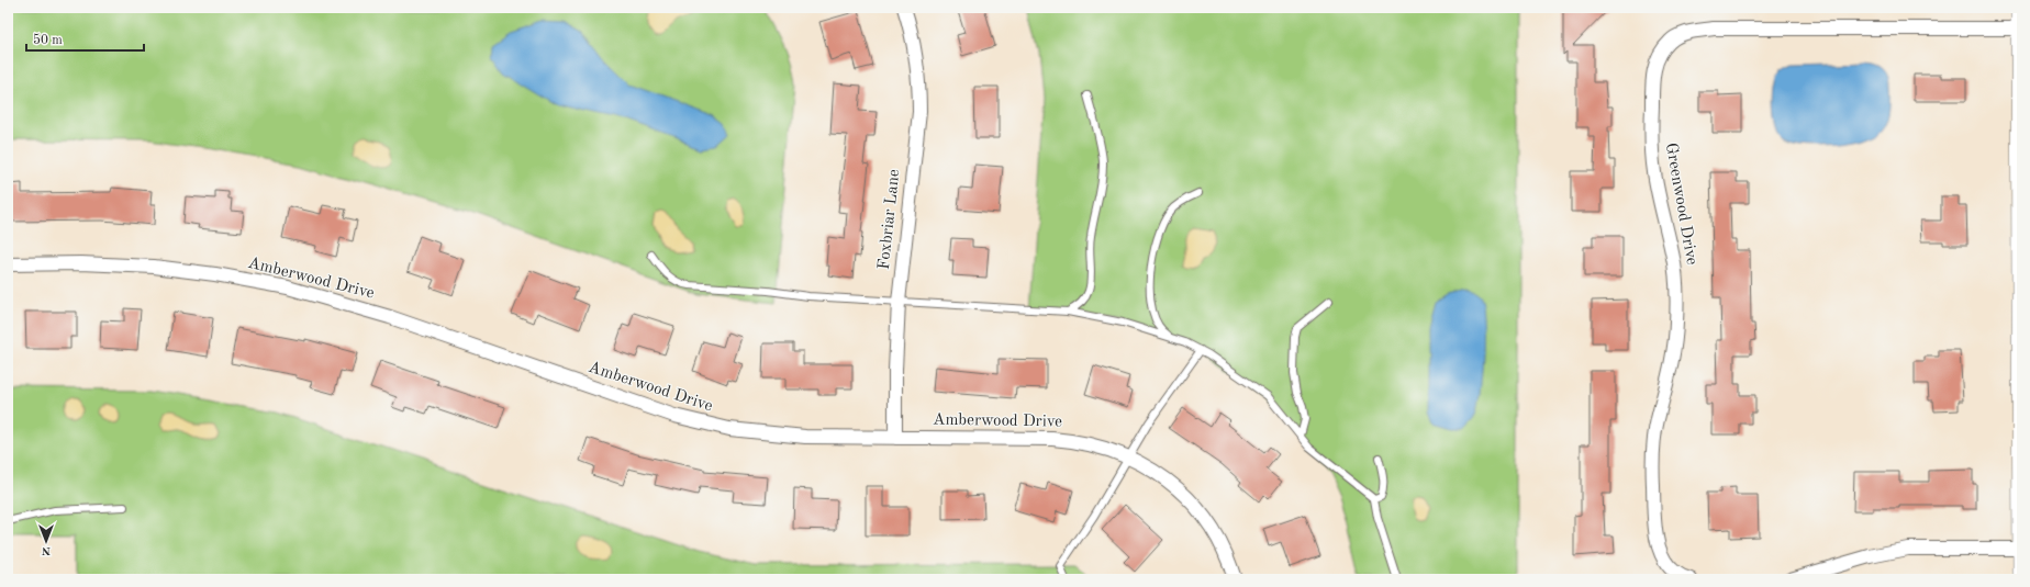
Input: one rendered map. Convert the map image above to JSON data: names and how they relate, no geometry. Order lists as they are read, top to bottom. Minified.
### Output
{"streets":{"street":["Greenwood Drive","Foxbriar Lane","Amberwood Drive"]},"crossings":[["Foxbriar Lane","Amberwood Drive"]],"scale_bar":"50 m","north":"bottom"}
